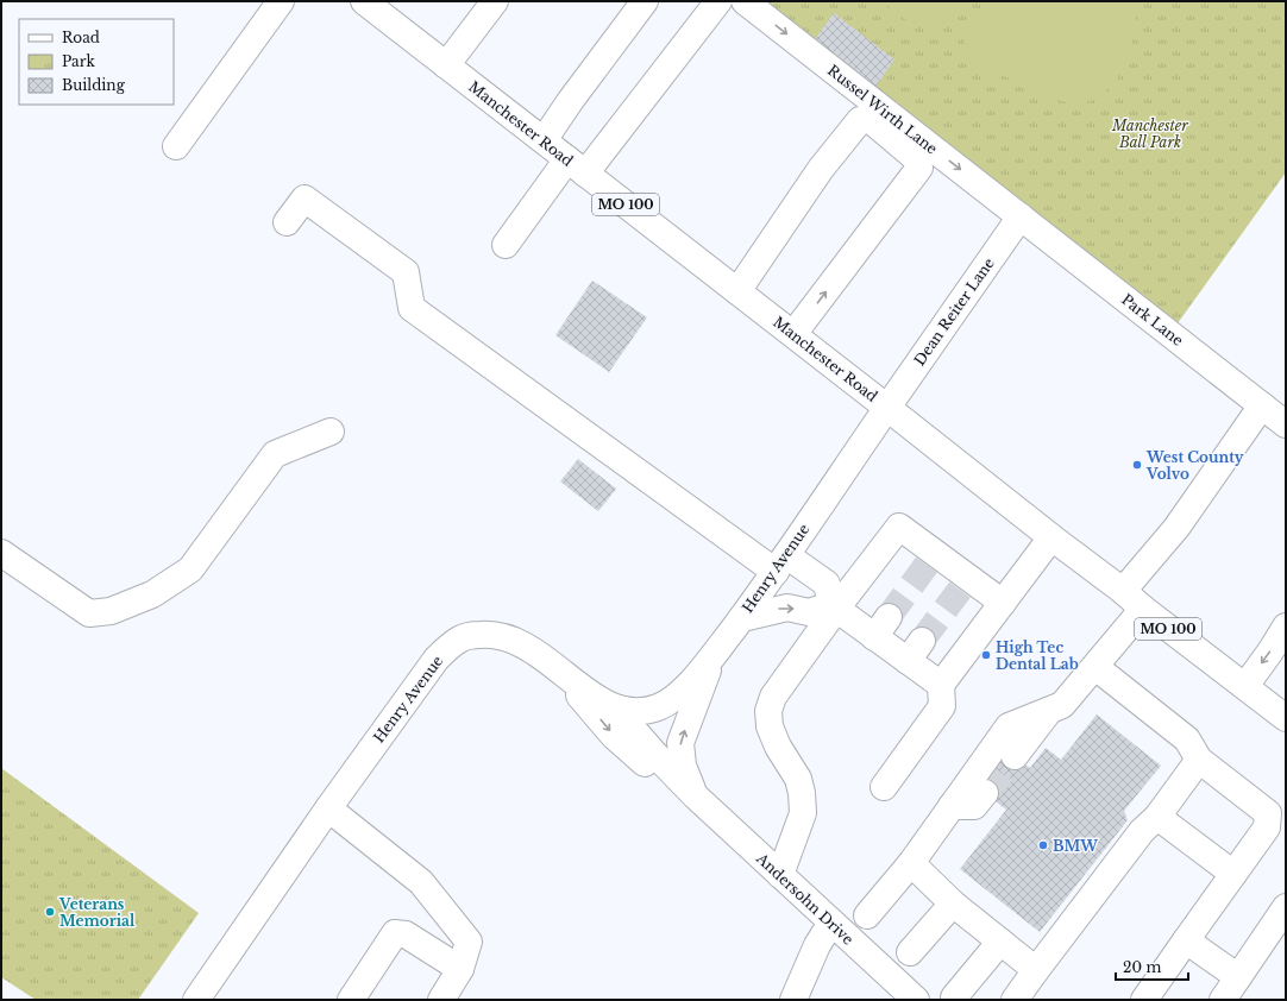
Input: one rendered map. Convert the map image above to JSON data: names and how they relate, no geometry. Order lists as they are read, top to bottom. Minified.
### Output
{"streets":{"main road":["Russel Wirth Lane","Manchester Road","MO 100","Dean Reiter Lane","Park Lane","Henry Avenue","Andersohn Drive"]},"crossings":[["Russel Wirth Lane","Dean Reiter Lane"],["Russel Wirth Lane","Park Lane"],["Manchester Road","Dean Reiter Lane"],["Manchester Road","Henry Avenue"],["Dean Reiter Lane","Park Lane"],["Dean Reiter Lane","Henry Avenue"],["Henry Avenue","Andersohn Drive"]],"one_way":["Russel Wirth Lane"],"parks":["Manchester Ball Park"],"places":["West County Volvo","High Tec Dental Lab","BMW","Veterans Memorial"],"legend":["Road","Park","Building"],"scale_bar":"20 m"}
